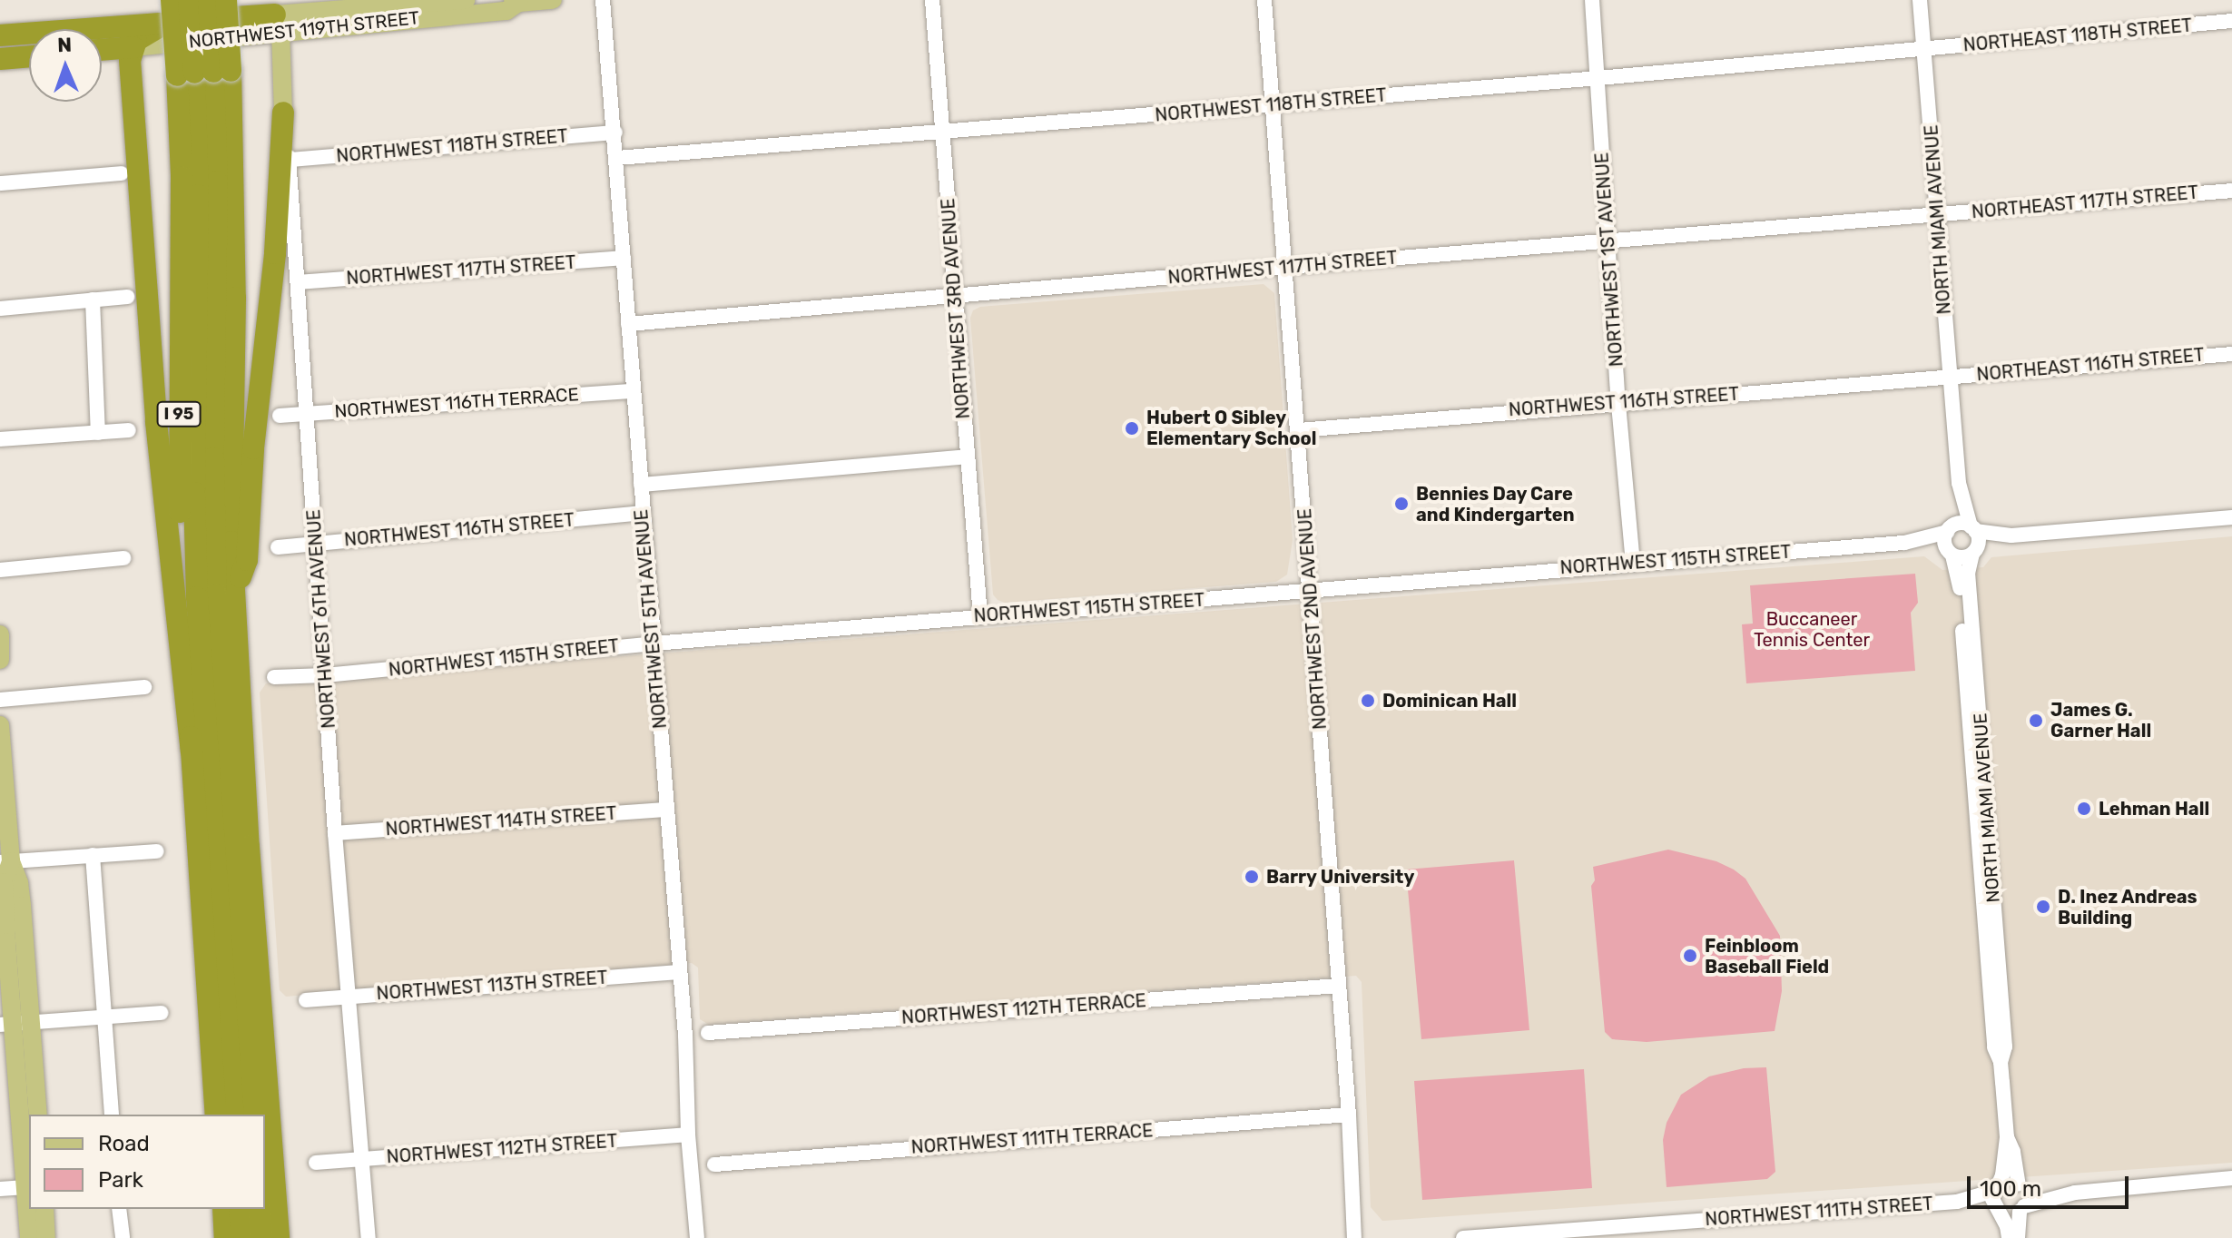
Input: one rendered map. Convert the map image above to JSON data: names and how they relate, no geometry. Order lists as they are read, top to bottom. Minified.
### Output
{"streets":{"highway":["NORTHWEST 119TH STREET","I 95"],"main road":["NORTHWEST 6TH AVENUE"],"street":["NORTHEAST 118TH STREET","NORTHWEST 118TH STREET","NORTHEAST 117TH STREET","NORTH MIAMI AVENUE","NORTHWEST 1ST AVENUE","NORTHWEST 117TH STREET","NORTHWEST 3RD AVENUE","NORTHEAST 116TH STREET","NORTHWEST 116TH STREET","NORTHWEST 116TH TERRACE","NORTHWEST 115TH STREET","NORTHWEST 5TH AVENUE","NORTHWEST 2ND AVENUE","NORTHWEST 114TH STREET","NORTHWEST 113TH STREET","NORTHWEST 112TH TERRACE","NORTHWEST 111TH TERRACE","NORTHWEST 112TH STREET","NORTHWEST 111TH STREET"]},"crossings":[["NORTHWEST 119TH STREET","NORTHWEST 6TH AVENUE"],["NORTHEAST 118TH STREET","NORTHWEST 118TH STREET"],["NORTHEAST 118TH STREET","NORTH MIAMI AVENUE"],["NORTHWEST 118TH STREET","NORTH MIAMI AVENUE"],["NORTHWEST 118TH STREET","NORTHWEST 1ST AVENUE"],["NORTHWEST 118TH STREET","NORTHWEST 3RD AVENUE"],["NORTHWEST 118TH STREET","NORTHWEST 6TH AVENUE"],["NORTHWEST 118TH STREET","NORTHWEST 5TH AVENUE"],["NORTHWEST 118TH STREET","NORTHWEST 2ND AVENUE"],["NORTHEAST 117TH STREET","NORTH MIAMI AVENUE"],["NORTHEAST 117TH STREET","NORTHWEST 117TH STREET"],["NORTH MIAMI AVENUE","NORTHWEST 117TH STREET"],["NORTH MIAMI AVENUE","NORTHEAST 116TH STREET"],["NORTH MIAMI AVENUE","NORTHWEST 116TH STREET"],["NORTH MIAMI AVENUE","NORTHWEST 111TH STREET"],["NORTHWEST 1ST AVENUE","NORTHWEST 117TH STREET"],["NORTHWEST 1ST AVENUE","NORTHWEST 116TH STREET"],["NORTHWEST 1ST AVENUE","NORTHWEST 115TH STREET"],["NORTHWEST 117TH STREET","NORTHWEST 3RD AVENUE"],["NORTHWEST 117TH STREET","NORTHWEST 6TH AVENUE"],["NORTHWEST 117TH STREET","NORTHWEST 5TH AVENUE"],["NORTHWEST 117TH STREET","NORTHWEST 2ND AVENUE"],["NORTHWEST 3RD AVENUE","NORTHWEST 115TH STREET"],["NORTHEAST 116TH STREET","NORTHWEST 116TH STREET"],["NORTHWEST 116TH STREET","NORTHWEST 6TH AVENUE"],["NORTHWEST 116TH STREET","NORTHWEST 5TH AVENUE"],["NORTHWEST 116TH STREET","NORTHWEST 2ND AVENUE"],["NORTHWEST 116TH TERRACE","NORTHWEST 6TH AVENUE"],["NORTHWEST 116TH TERRACE","NORTHWEST 5TH AVENUE"],["NORTHWEST 115TH STREET","NORTHWEST 6TH AVENUE"],["NORTHWEST 115TH STREET","NORTHWEST 5TH AVENUE"],["NORTHWEST 115TH STREET","NORTHWEST 2ND AVENUE"],["NORTHWEST 6TH AVENUE","NORTHWEST 114TH STREET"],["NORTHWEST 6TH AVENUE","NORTHWEST 113TH STREET"],["NORTHWEST 6TH AVENUE","NORTHWEST 112TH STREET"],["NORTHWEST 5TH AVENUE","NORTHWEST 114TH STREET"],["NORTHWEST 5TH AVENUE","NORTHWEST 113TH STREET"],["NORTHWEST 5TH AVENUE","NORTHWEST 112TH STREET"],["NORTHWEST 2ND AVENUE","NORTHWEST 112TH TERRACE"],["NORTHWEST 2ND AVENUE","NORTHWEST 111TH TERRACE"]],"parks":["Buccaneer Tennis Center"],"places":["Hubert O Sibley Elementary School","Bennies Day Care and Kindergarten","Dominican Hall","James G. Garner Hall","Lehman Hall","Barry University","D. Inez Andreas Building","Feinbloom Baseball Field"],"legend":["Road","Park"],"scale_bar":"100 m","north":"top"}
